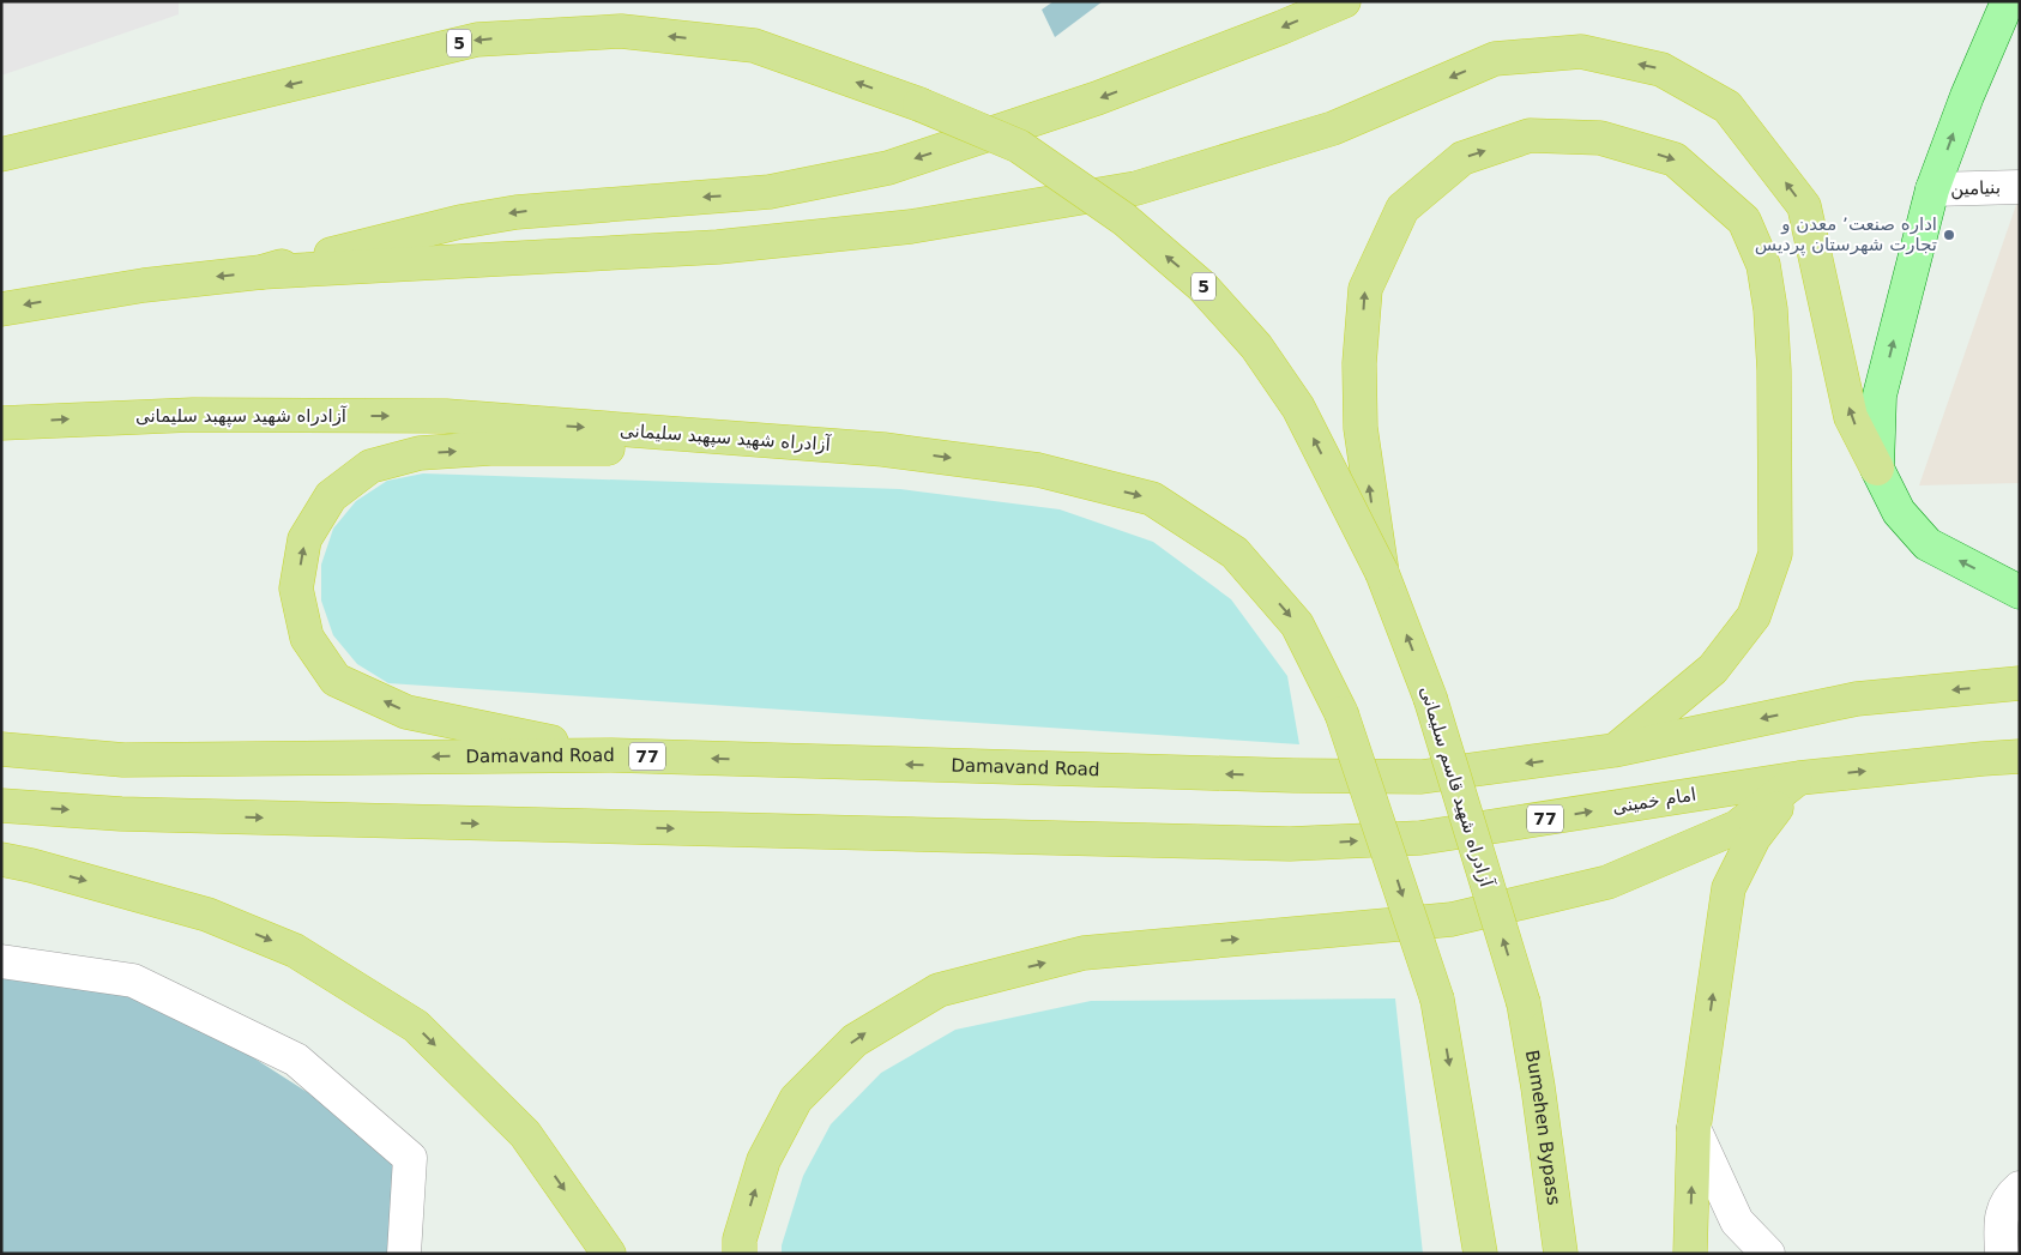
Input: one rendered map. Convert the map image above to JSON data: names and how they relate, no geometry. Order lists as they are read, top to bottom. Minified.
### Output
{"streets":{"highway":["5","آزادراه شهید سپهبد سلیمانی","Damavand Road","77","آزادراه شهید قاسم سلیمانی","امام خمینی","Bumehen Bypass"],"street":["بنیامین"]},"crossings":[["5","آزادراه شهید قاسم سلیمانی"],["Damavand Road","77"],["آزادراه شهید قاسم سلیمانی","Bumehen Bypass"]],"one_way":["آزادراه شهید سپهبد سلیمانی","Damavand Road","آزادراه شهید قاسم سلیمانی","امام خمینی"],"places":["اداره صنعت٬ معدن و تجارت شهرستان پردیس"]}
